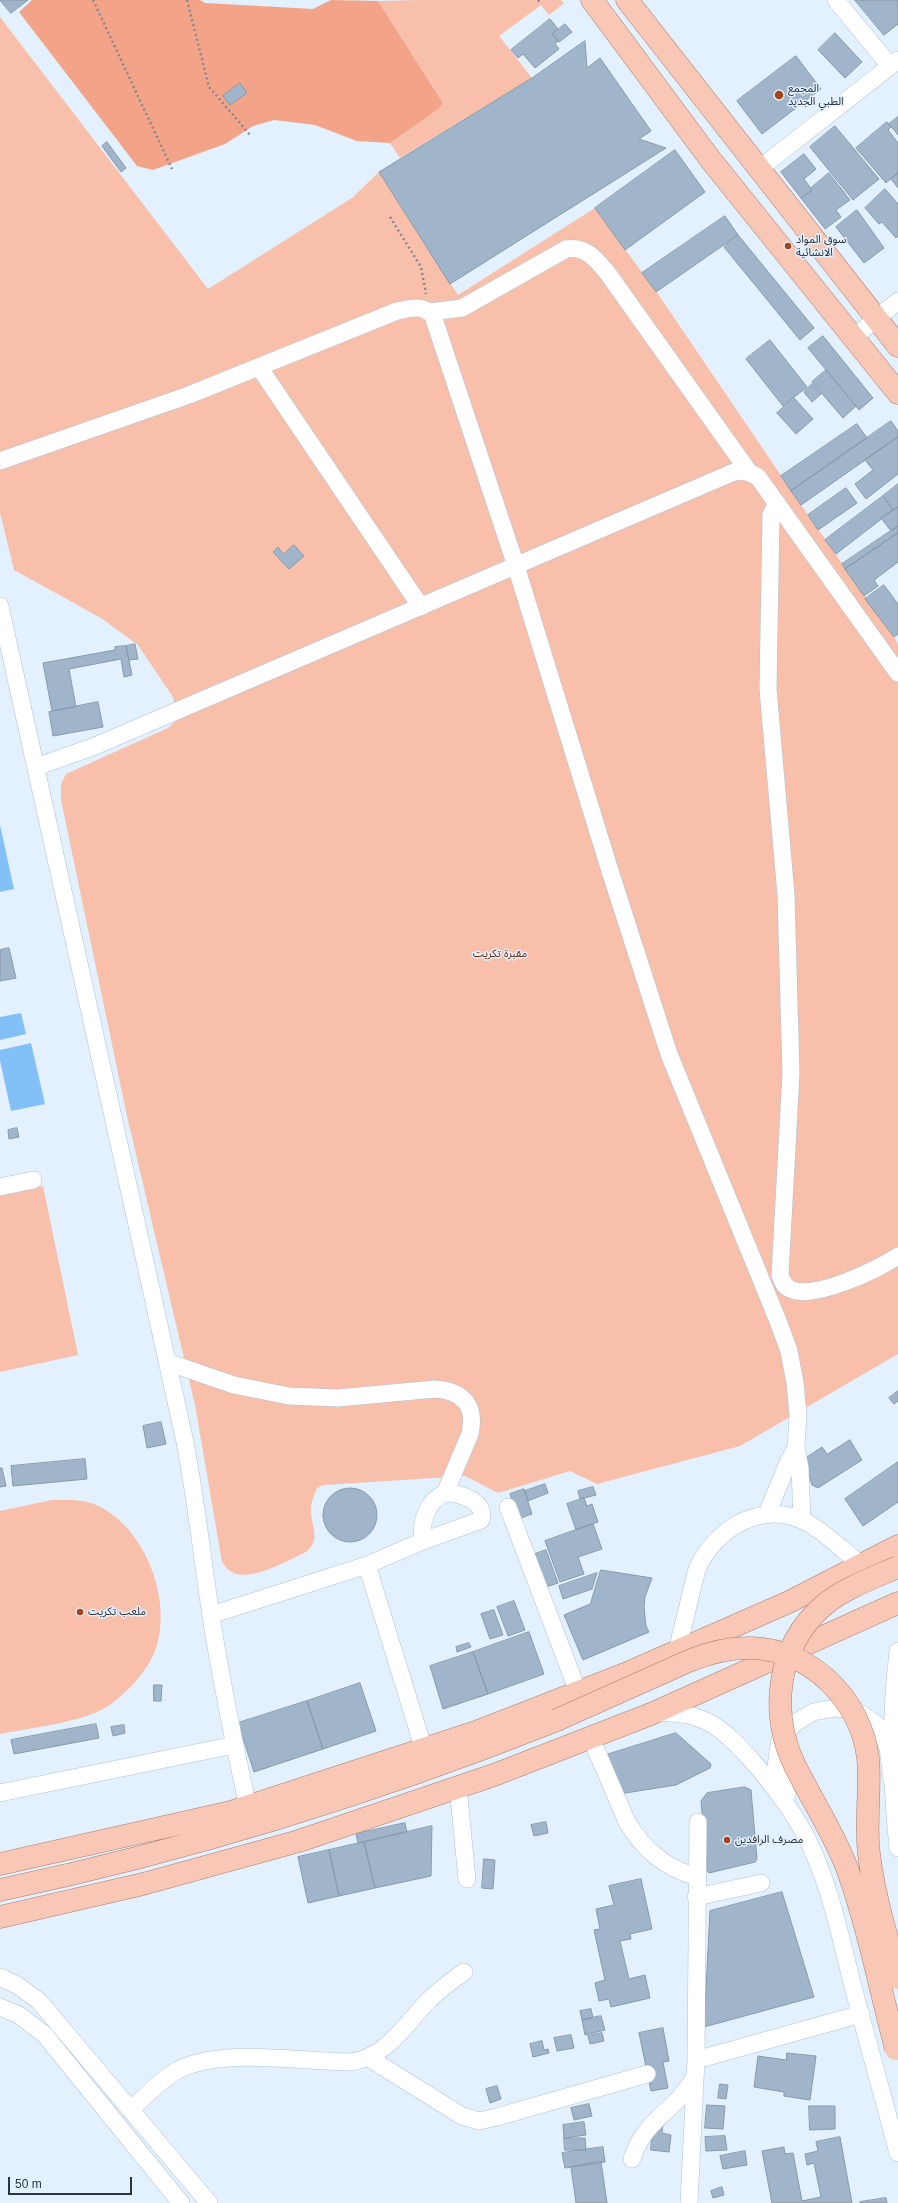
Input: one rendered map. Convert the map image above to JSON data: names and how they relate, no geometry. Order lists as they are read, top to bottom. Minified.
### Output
{"parks":["مقبرة تكريت"],"places":["المجمع الطبي الجديد","سوق المواد الانشائية","ملعب تكريت","مصرف الرافدين"],"scale_bar":"50 m"}
